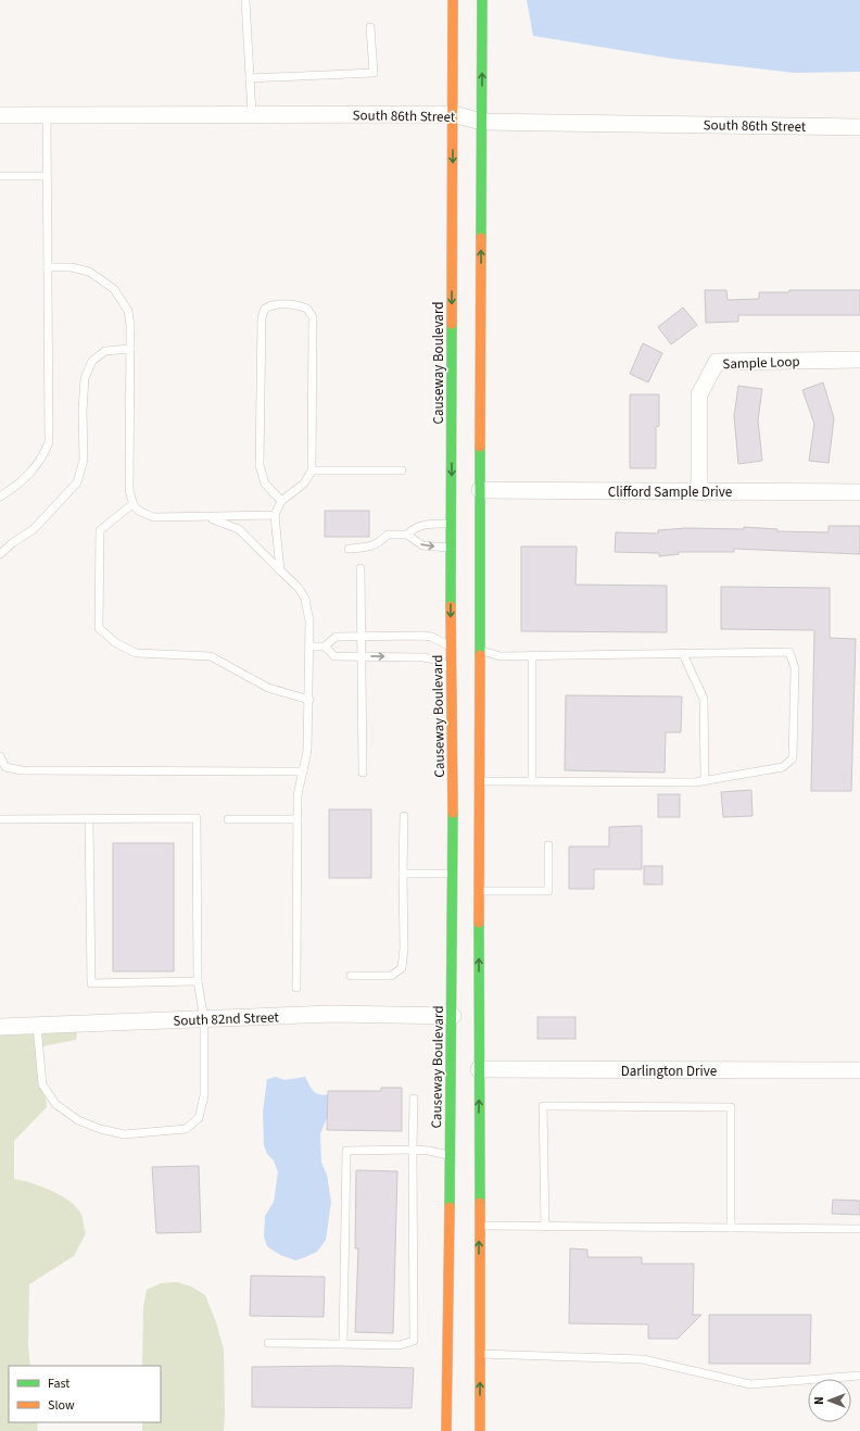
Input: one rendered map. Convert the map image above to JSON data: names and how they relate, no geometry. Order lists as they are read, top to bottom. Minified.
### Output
{"streets":{"main road":["Causeway Boulevard"],"street":["South 86th Street","Sample Loop","Clifford Sample Drive","South 82nd Street","Darlington Drive"]},"crossings":[["South 86th Street","Causeway Boulevard"],["Sample Loop","Clifford Sample Drive"],["Causeway Boulevard","South 82nd Street"]],"legend":["Fast","Slow"],"north":"left"}
